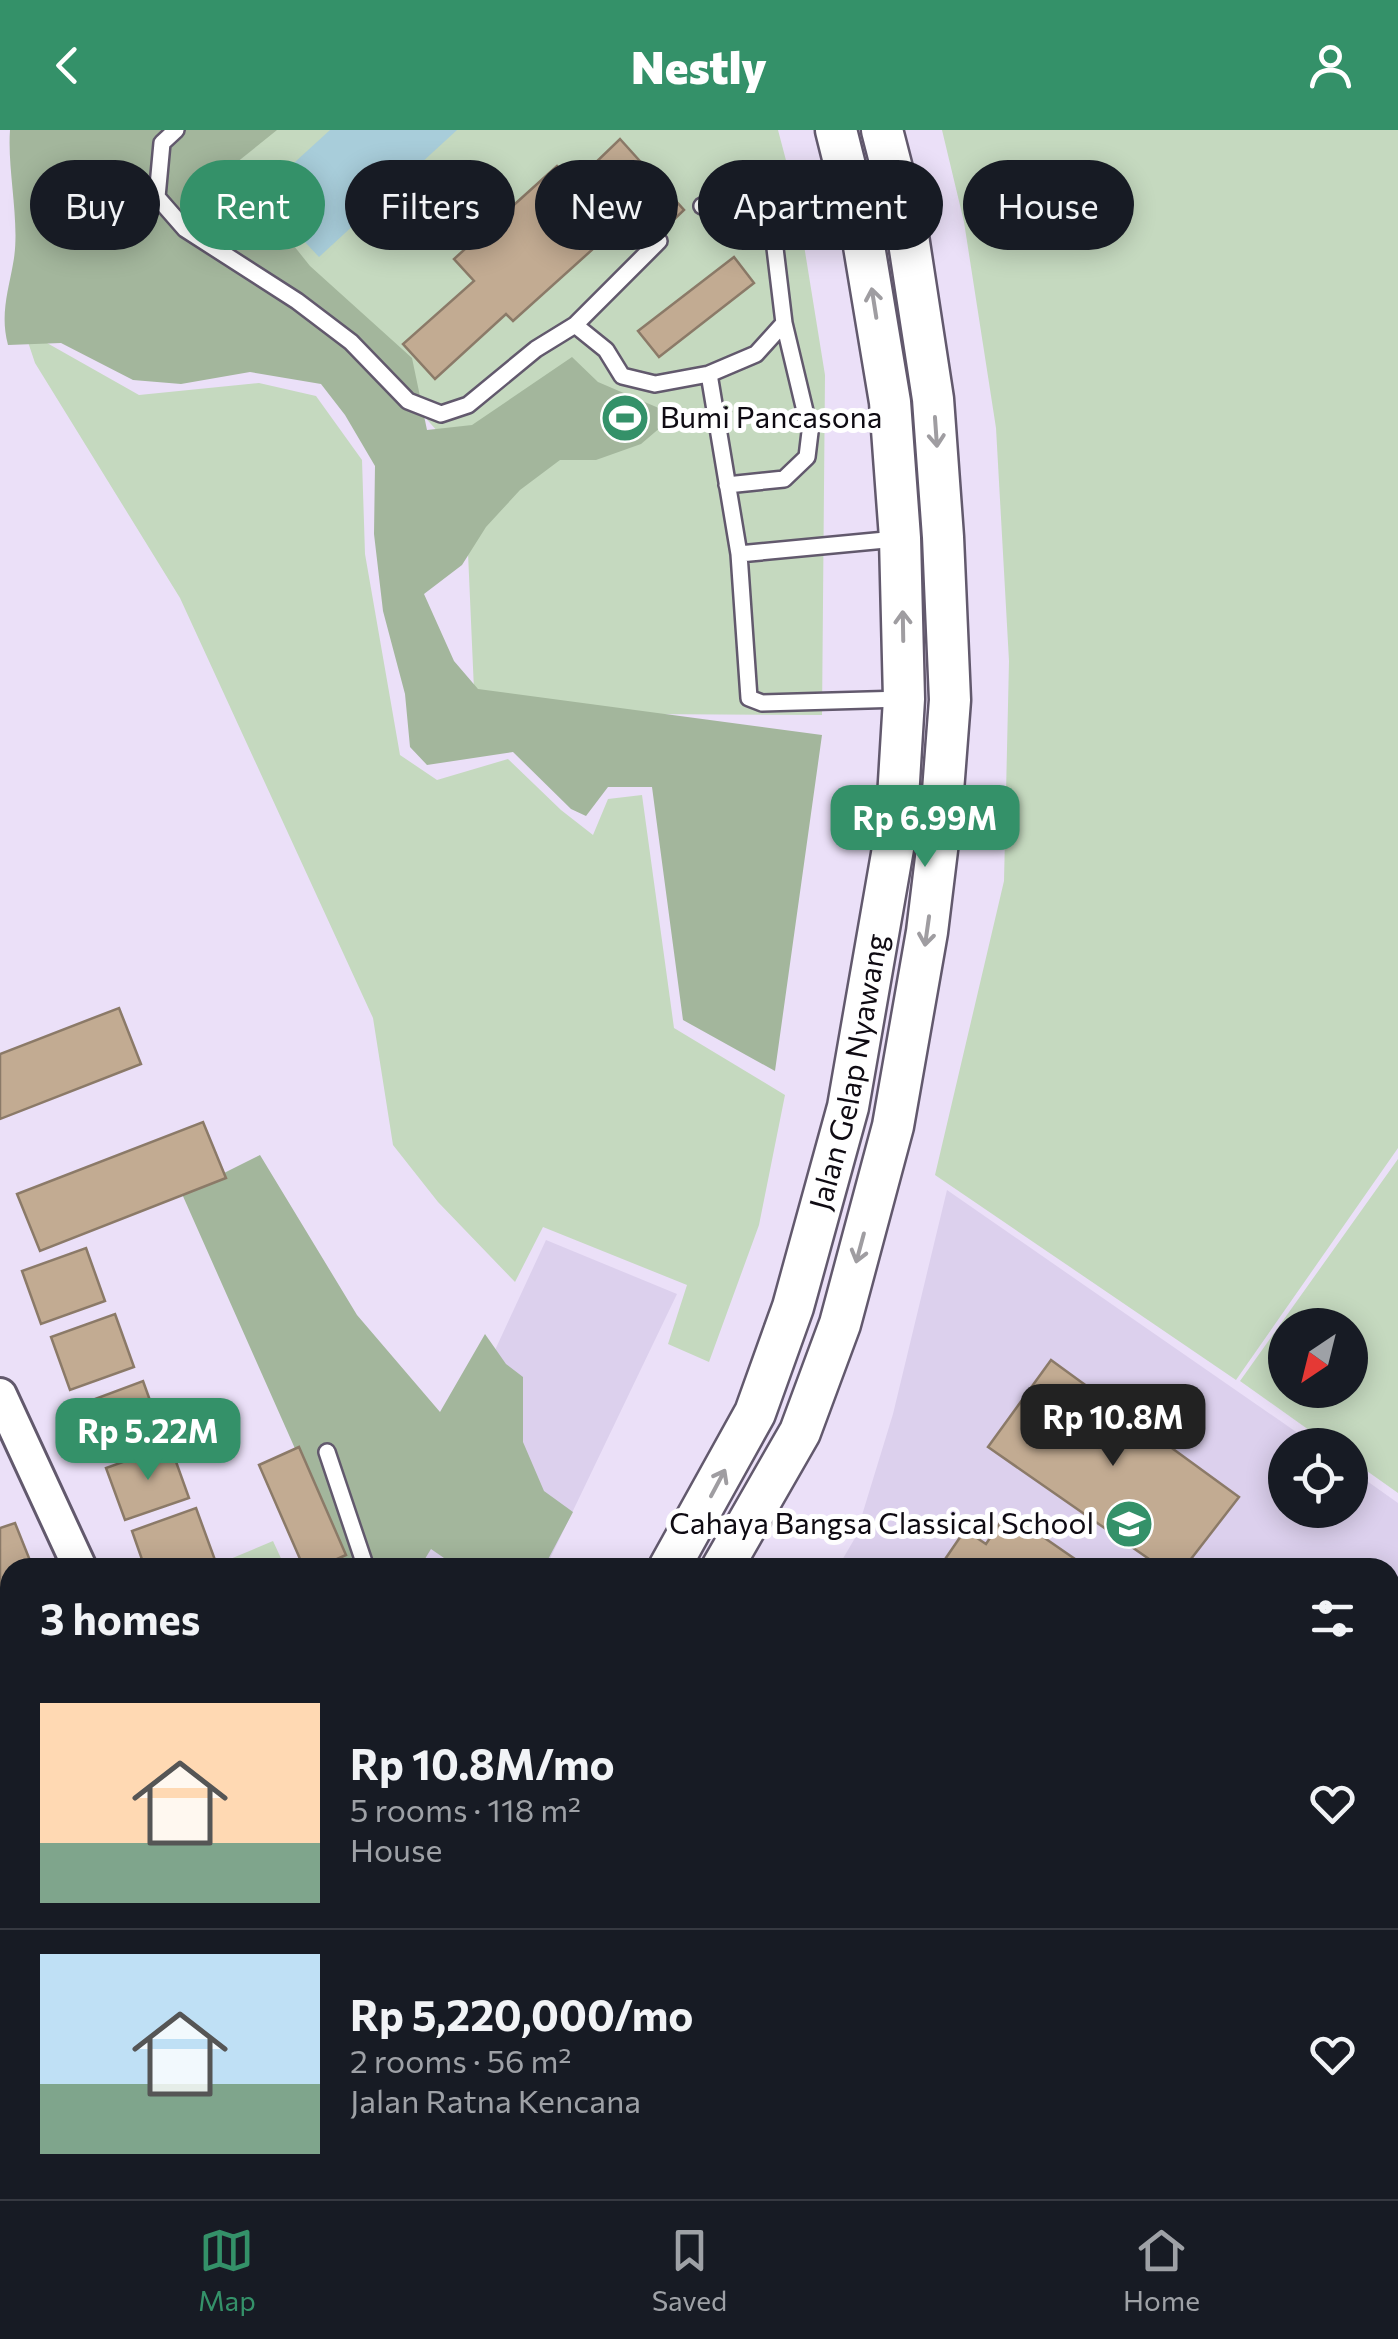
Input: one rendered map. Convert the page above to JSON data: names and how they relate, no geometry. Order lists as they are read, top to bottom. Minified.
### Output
{"streets":{"street":["Jalan Gelap Nyawang"]},"places":{"sports":["Bumi Pancasona"],"school or university":["Cahaya Bangsa Classical School"]},"north":"bottom left","page":{"header":"Nestly","chip":["Buy","Rent","Filters","New","Apartment","House"],"price":["Rp 6.99M","Rp 10.8M","Rp 5.22M"],"heading":"3 homes","list":[{"name":"Rp 10.8M/mo","note":"5 rooms · 118 m² · House"},{"name":"Rp 5,220,000/mo","note":"2 rooms · 56 m² · Jalan Ratna Kencana"}],"tabs":["Map","Saved","Home"]}}
